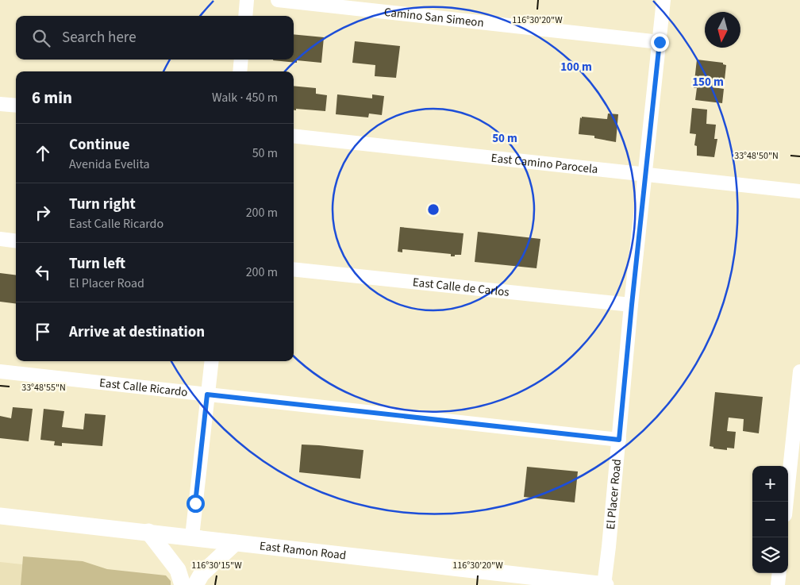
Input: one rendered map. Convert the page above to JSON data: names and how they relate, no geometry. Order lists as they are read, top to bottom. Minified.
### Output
{"streets":{"main road":["East Ramon Road"],"street":["Camino San Simeon","East Camino Parocela","East Calle de Carlos","East Calle Ricardo","El Placer Road"]},"crossings":[["Camino San Simeon","El Placer Road"],["East Camino Parocela","El Placer Road"],["East Calle de Carlos","El Placer Road"],["East Calle Ricardo","El Placer Road"],["El Placer Road","East Ramon Road"]],"north":"bottom","page":{"search":"Search here","heading":["6 min","Walk · 450 m"],"list":[["Continue","Avenida Evelita","50 m"],["Turn right","East Calle Ricardo","200 m"],["Turn left","El Placer Road","200 m"],"Arrive at destination"],"map_buttons":["+","−"]},"coordinates":["116°30'20\"W","33°48'50\"N","33°48'55\"N","116°30'15\"W"],"rings":["100 m","150 m","50 m"]}
